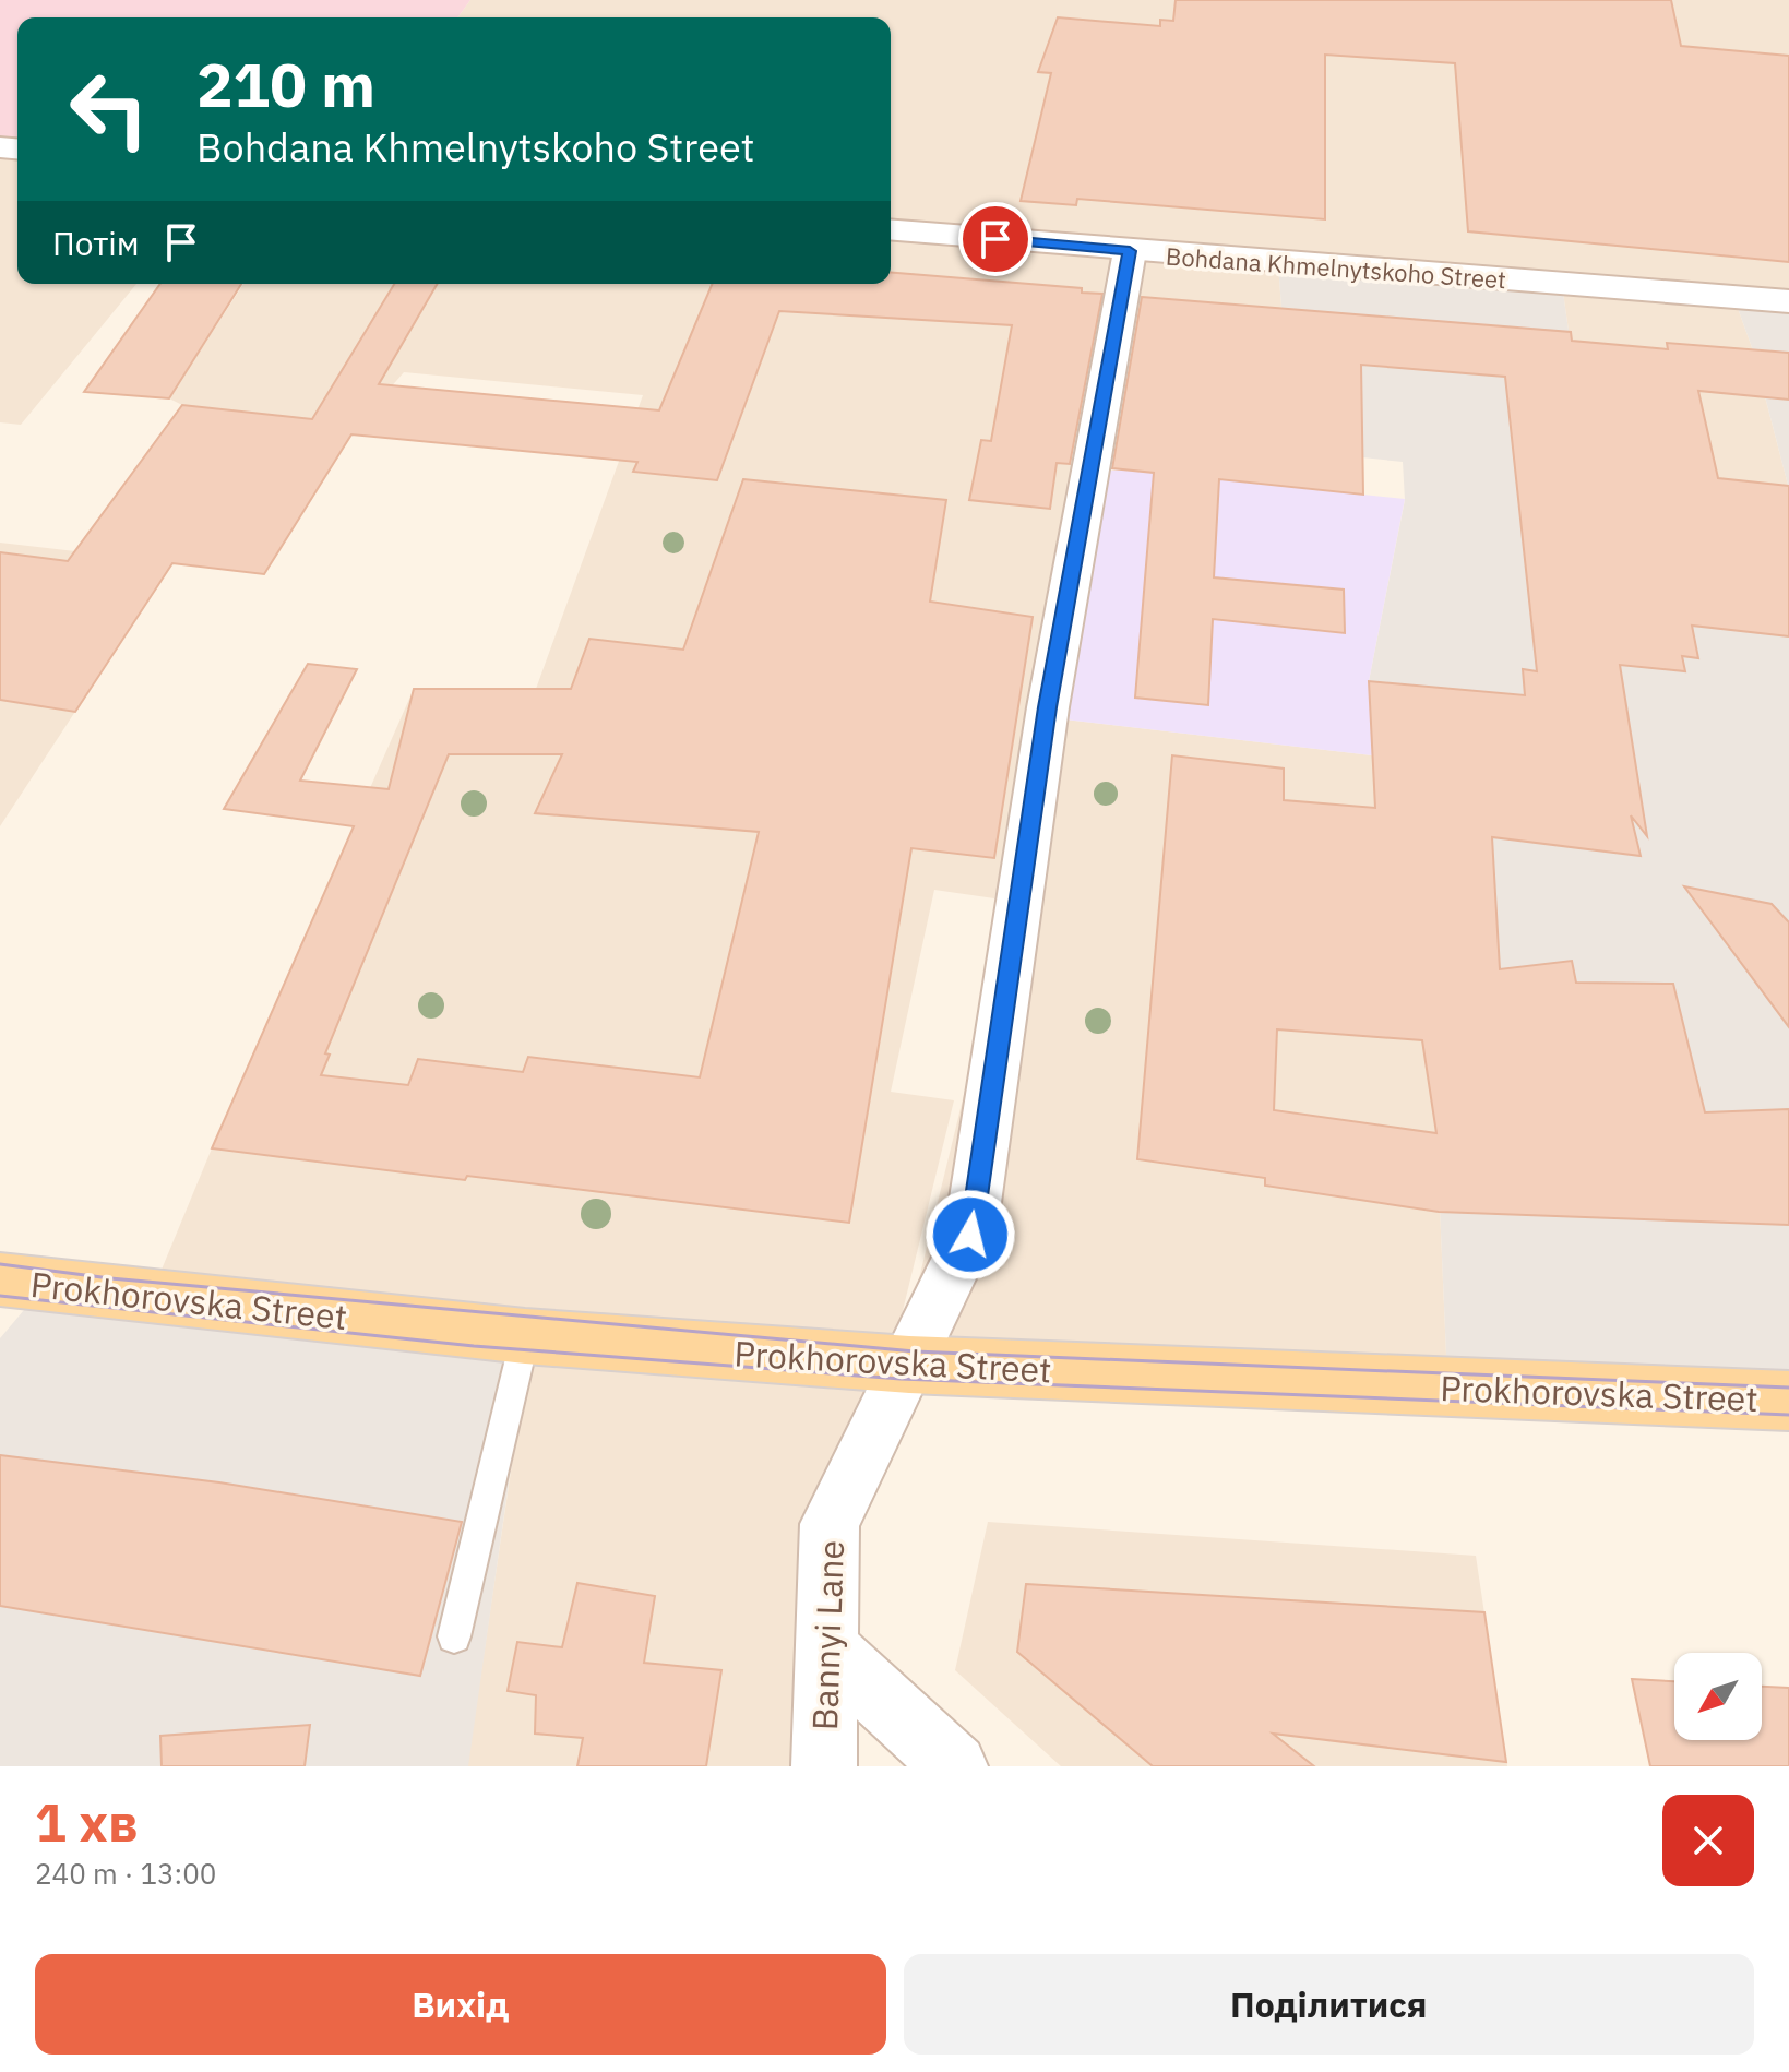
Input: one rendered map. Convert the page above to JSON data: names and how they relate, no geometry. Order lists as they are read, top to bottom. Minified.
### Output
{"streets":{"main road":["Bohdana Khmelnytskoho Street","Prokhorovska Street"],"street":["Bannyi Lane"]},"crossings":[["Bohdana Khmelnytskoho Street","Bannyi Lane"],["Prokhorovska Street","Bannyi Lane"]],"north":"bottom left","page":{"turn":["210 m","Bohdana Khmelnytskoho Street"],"then":"Потім","heading":["1 хв","240 m · 13:00"],"buttons":["Вихід","Поділитися"]}}
